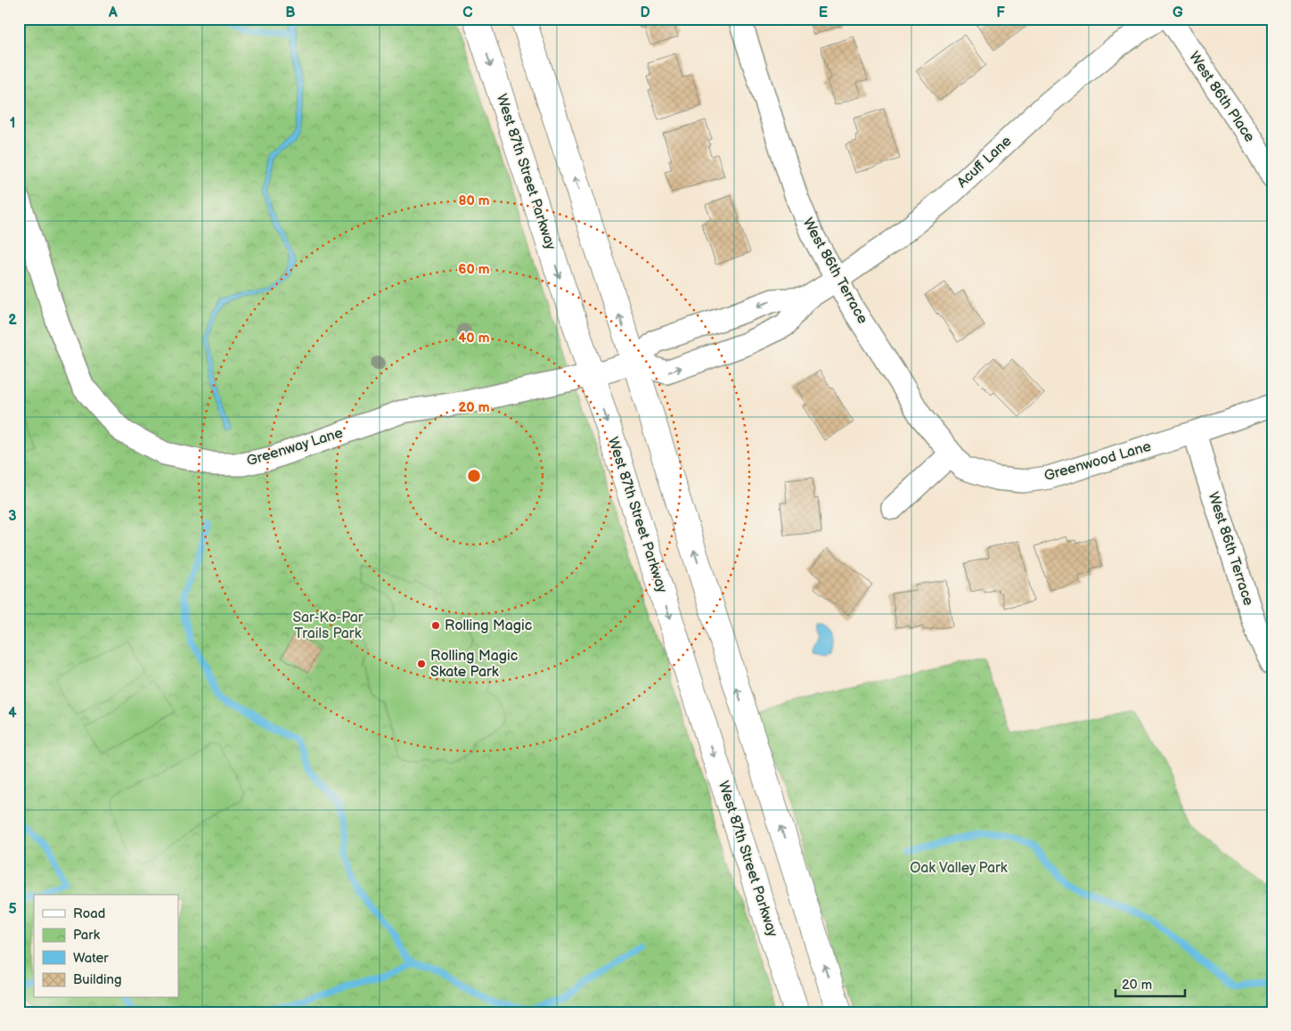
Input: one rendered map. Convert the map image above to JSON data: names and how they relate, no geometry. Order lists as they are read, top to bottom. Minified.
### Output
{"streets":{"main road":["West 87th Street Parkway"],"street":["West 86th Place","Acuff Lane","West 86th Terrace","Greenway Lane","Greenwood Lane"]},"crossings":[["Acuff Lane","West 87th Street Parkway"],["Acuff Lane","West 86th Terrace"],["Acuff Lane","Greenway Lane"],["West 87th Street Parkway","Greenway Lane"],["West 86th Terrace","Greenwood Lane"]],"parks":["Sar-Ko-Par Trails Park","Oak Valley Park"],"places":["Rolling Magic","Rolling Magic Skate Park"],"legend":["Road","Park","Water","Building"],"scale_bar":"20 m","grid":{"columns":["A","B","C","D","E","F","G"],"rows":["1","2","3","4","5"]},"rings":["80 m","60 m","40 m","20 m"]}
